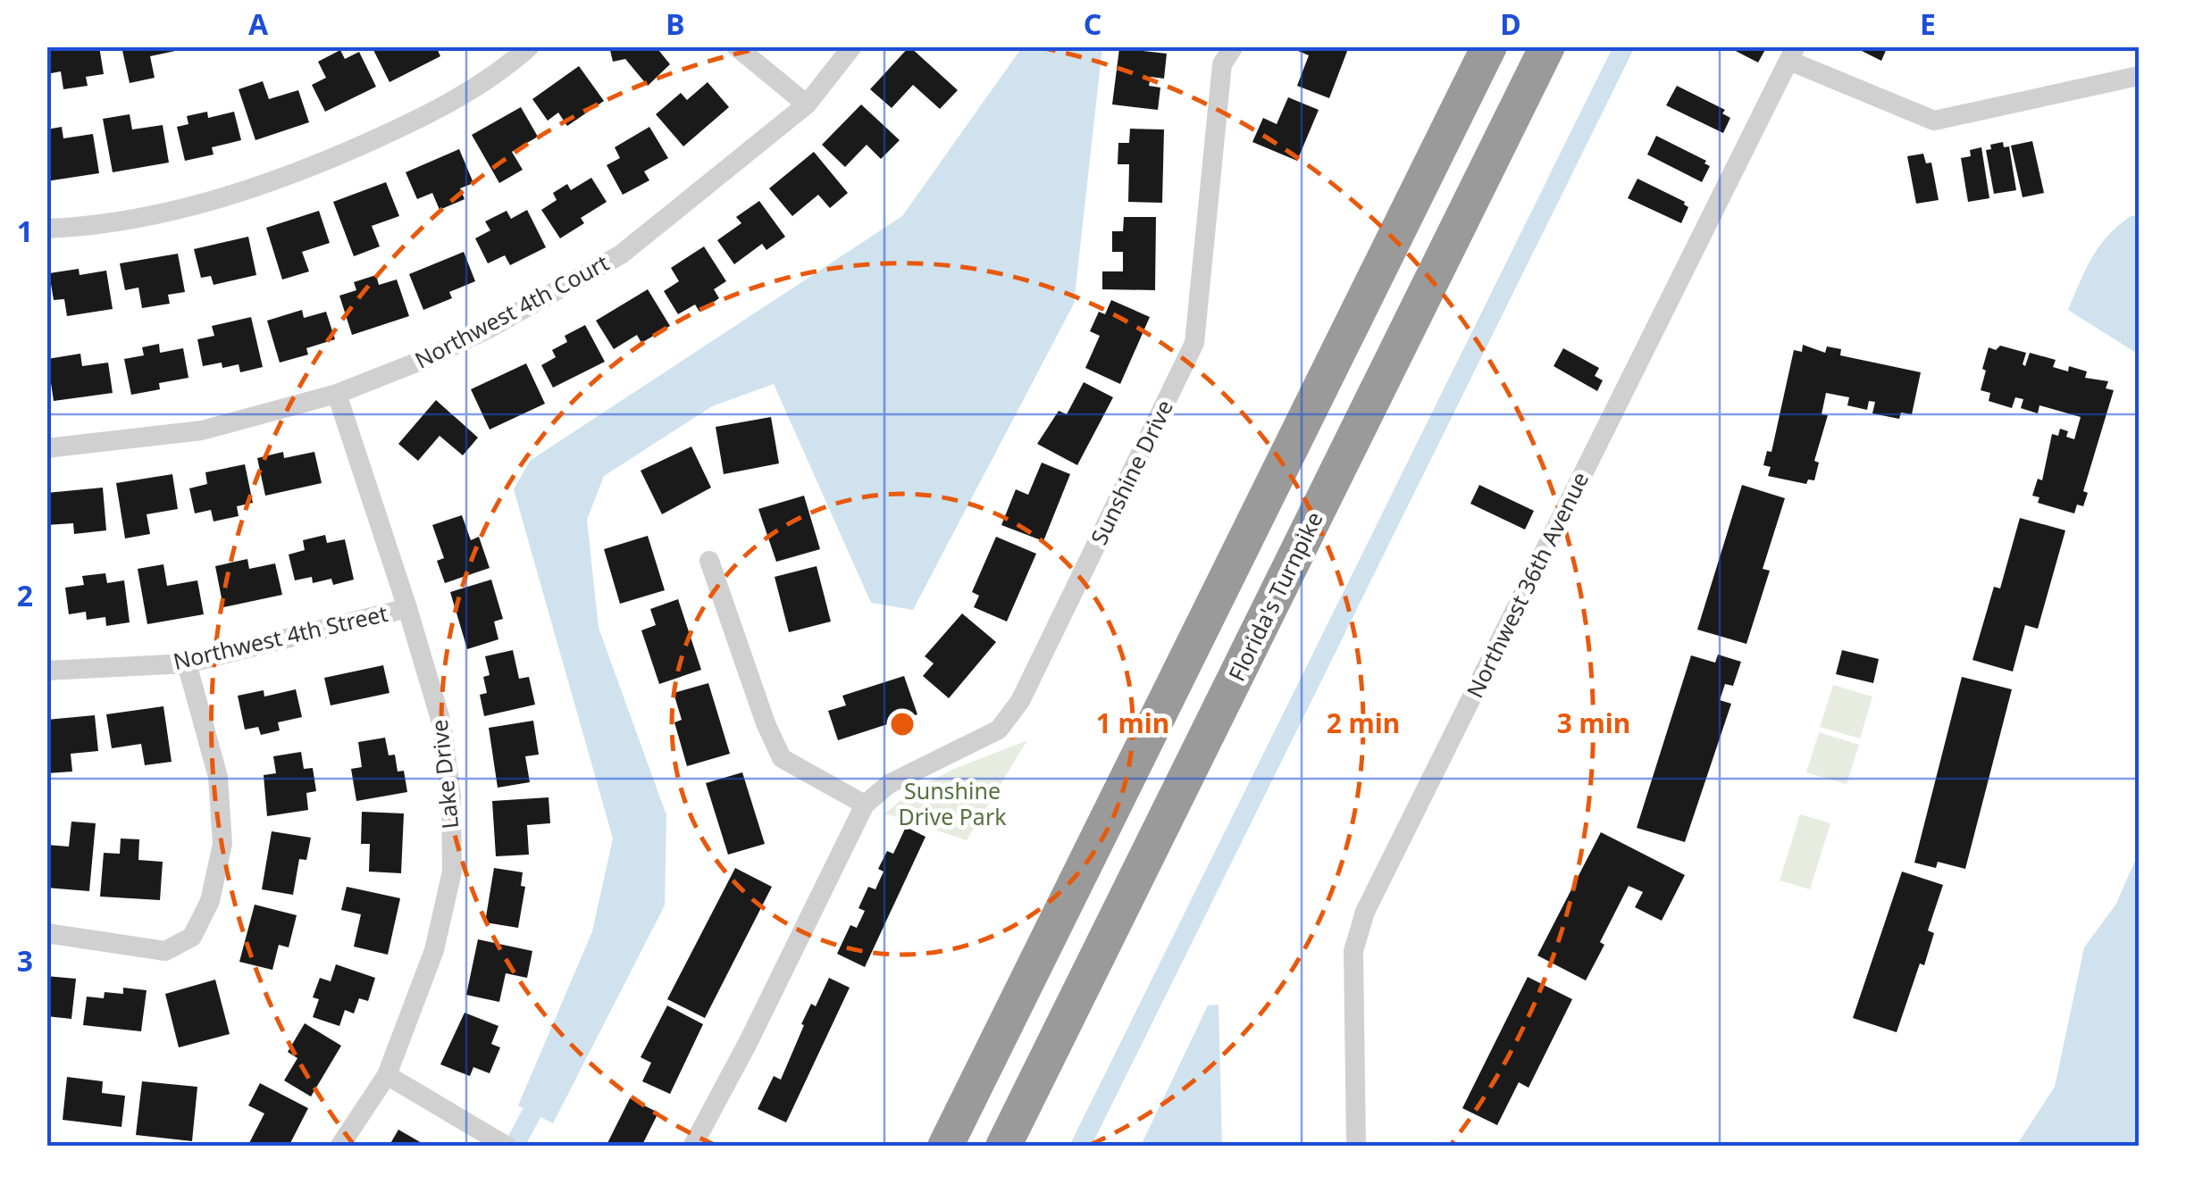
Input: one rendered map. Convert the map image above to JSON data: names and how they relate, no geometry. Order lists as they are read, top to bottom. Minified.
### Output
{"streets":{"highway":["Florida's Turnpike"],"street":["Northwest 4th Court","Sunshine Drive","Northwest 36th Avenue","Northwest 4th Street","Lake Drive"]},"crossings":[["Northwest 4th Court","Lake Drive"],["Northwest 4th Street","Lake Drive"]],"parks":["Sunshine Drive Park"],"grid":{"columns":["A","B","C","D","E"],"rows":["1","2","3"]},"rings":["1 min","2 min","3 min"]}
